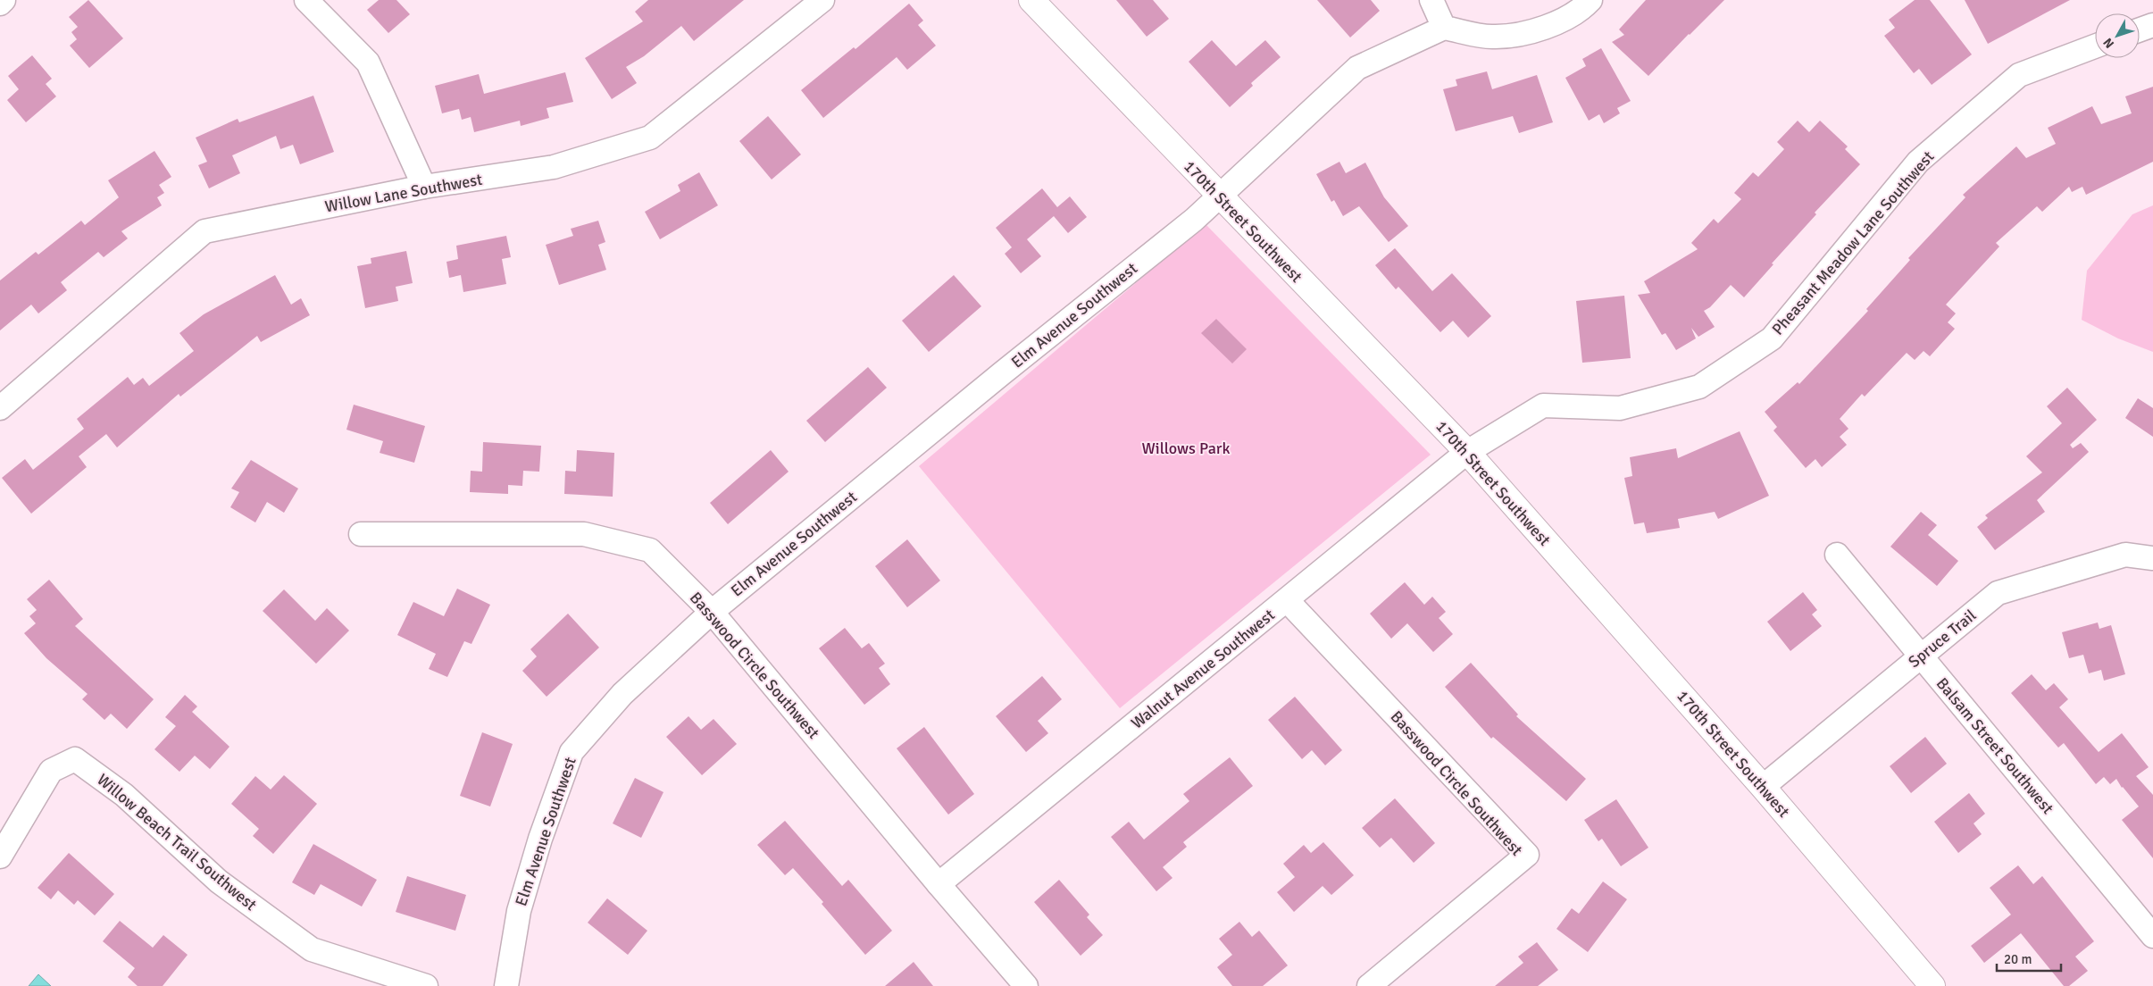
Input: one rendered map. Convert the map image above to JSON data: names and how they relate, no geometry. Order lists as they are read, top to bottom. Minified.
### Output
{"streets":{"street":["Willow Lane Southwest","170th Street Southwest","Pheasant Meadow Lane Southwest","Elm Avenue Southwest","Spruce Trail","Basswood Circle Southwest","Walnut Avenue Southwest","Balsam Street Southwest","Willow Beach Trail Southwest"]},"crossings":[["170th Street Southwest","Pheasant Meadow Lane Southwest"],["170th Street Southwest","Elm Avenue Southwest"],["170th Street Southwest","Spruce Trail"],["170th Street Southwest","Walnut Avenue Southwest"],["Pheasant Meadow Lane Southwest","Walnut Avenue Southwest"],["Elm Avenue Southwest","Basswood Circle Southwest"],["Spruce Trail","Balsam Street Southwest"],["Basswood Circle Southwest","Walnut Avenue Southwest"]],"parks":["Willows Park"],"scale_bar":"20 m","north":"bottom left"}
